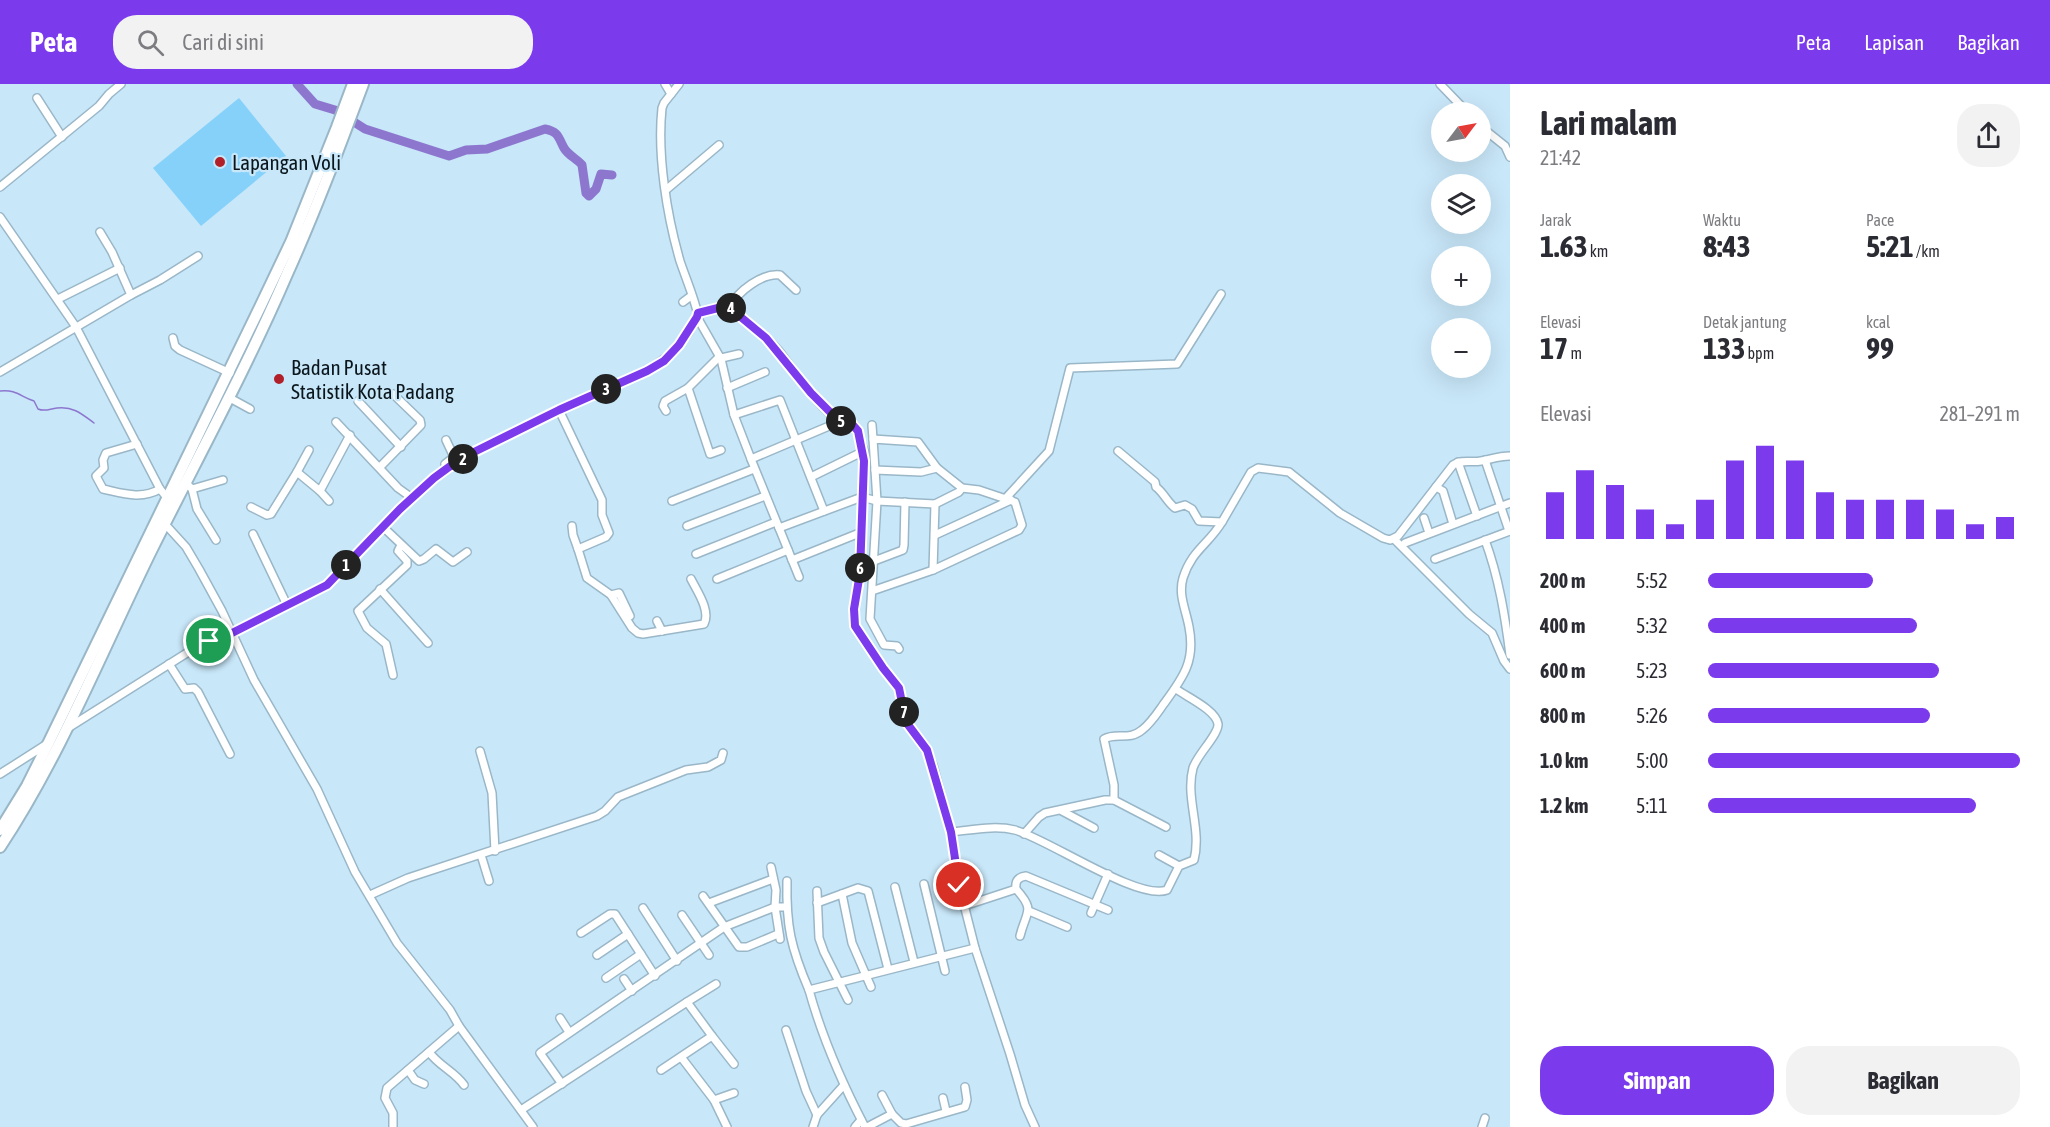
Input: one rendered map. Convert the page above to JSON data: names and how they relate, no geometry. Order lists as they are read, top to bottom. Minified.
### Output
{"places":["Lapangan Voli","Badan Pusat Statistik Kota Padang"],"north":"top right","page":{"header":"Peta","search":"Cari di sini","nav":["Peta","Lapisan","Bagikan"],"heading":["Lari malam","21:42"],"map_buttons":["+","−"],"stats":[["Jarak","1.63 km"],["Waktu","8:43"],["Pace","5:21 /km"],["Elevasi","17 m"],["Detak jantung","133 bpm"],["kcal","99"]],"pins":["4","3","5","2","1","6","7"],"chart":["Elevasi","281–291 m"],"list":[{"name":"200 m","note":"5:52"},{"name":"400 m","note":"5:32"},{"name":"600 m","note":"5:23"},{"name":"800 m","note":"5:26"},{"name":"1.0 km","note":"5:00"},{"name":"1.2 km","note":"5:11"}],"buttons":["Simpan","Bagikan"]}}
